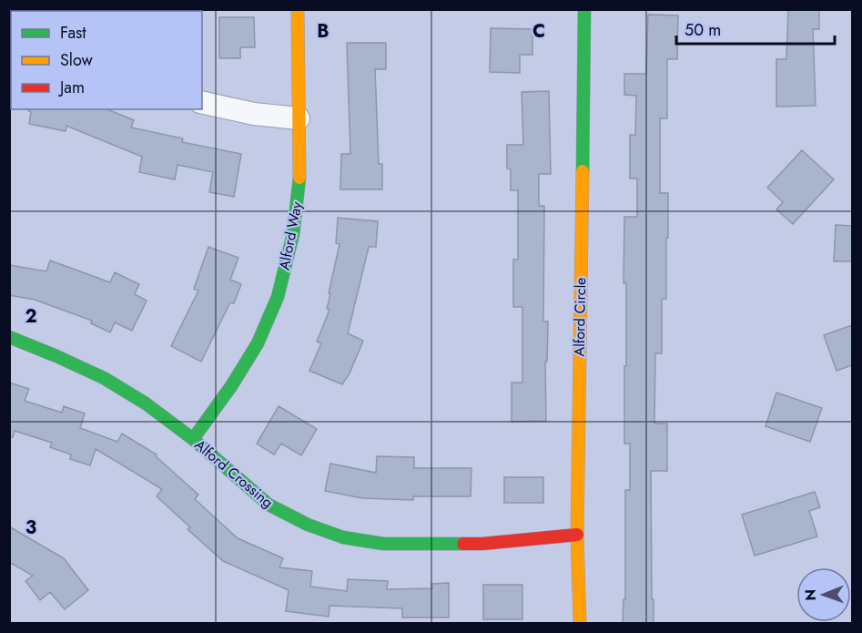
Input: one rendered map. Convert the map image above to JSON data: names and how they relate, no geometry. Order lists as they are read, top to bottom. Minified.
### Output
{"streets":{"street":["Alford Way","Alford Circle","Alford Crossing"]},"crossings":[["Alford Way","Alford Crossing"],["Alford Circle","Alford Crossing"]],"legend":["Fast","Slow","Jam"],"scale_bar":"50 m","north":"left","grid":{"columns":["B","C"],"rows":["2","3"]}}
